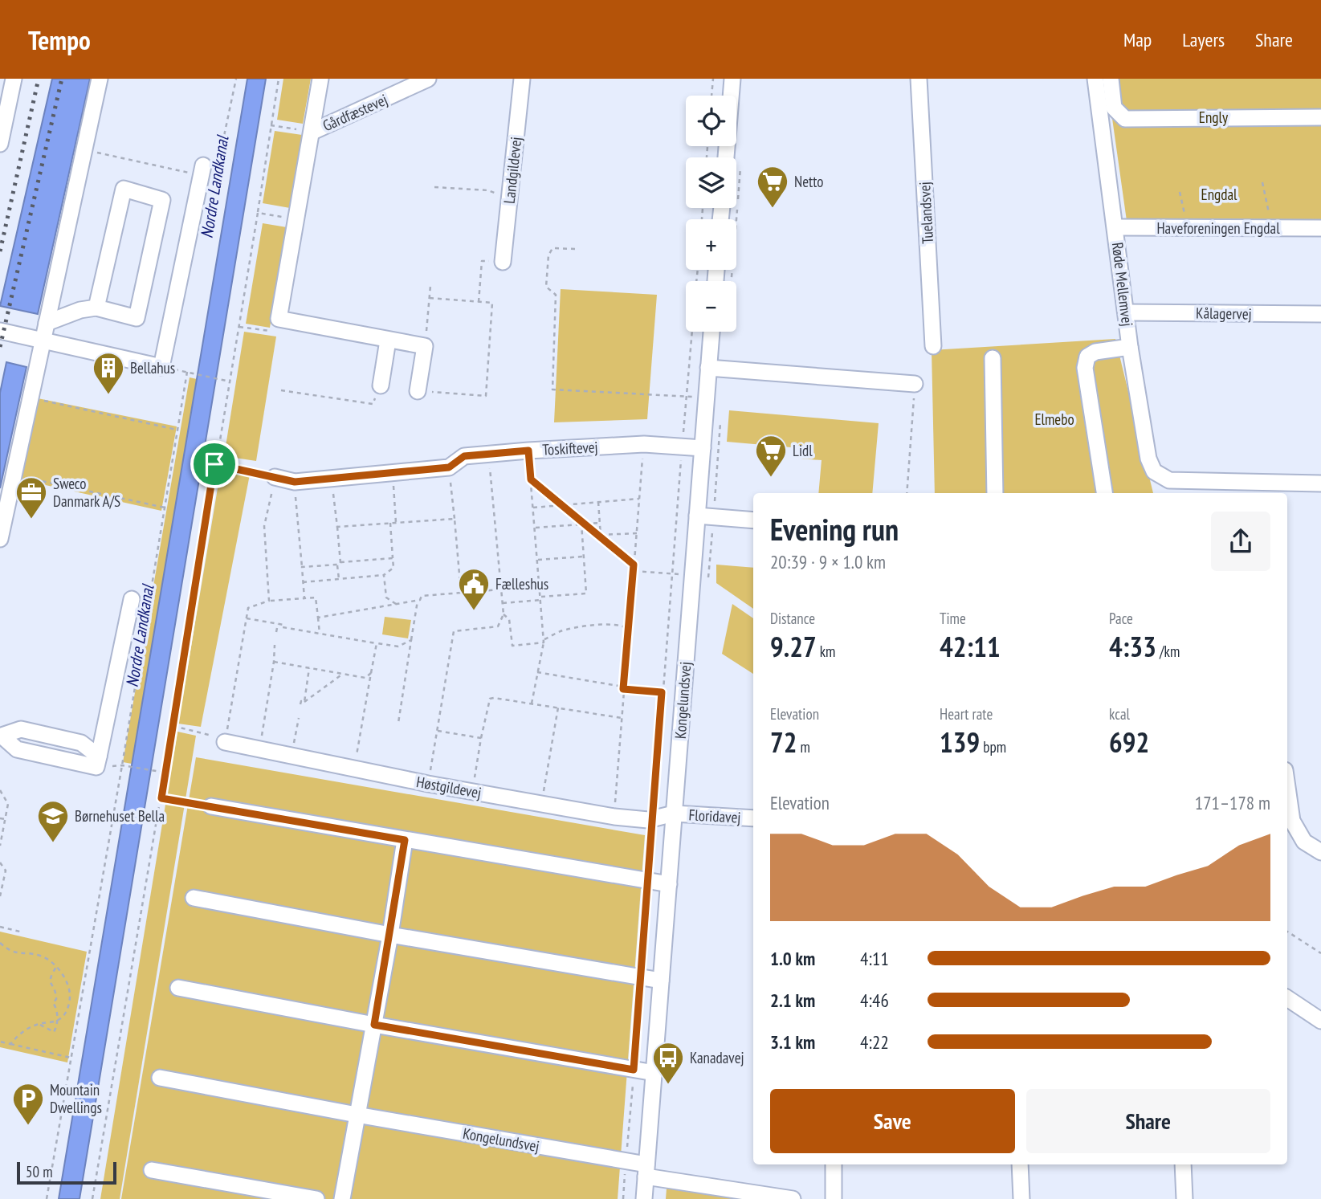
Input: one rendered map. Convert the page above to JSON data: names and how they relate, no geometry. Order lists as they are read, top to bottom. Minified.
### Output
{"streets":{"street":["Gårdfæstevej","Landgildevej","Tuelandsvej","Haveforeningen Engdal","Røde Mellemvej","Kålagervej","Toskiftevej","Kongelundsvej","Høstgildevej","Floridavej"]},"crossings":[["Haveforeningen Engdal","Røde Mellemvej"],["Røde Mellemvej","Kålagervej"],["Toskiftevej","Kongelundsvej"],["Kongelundsvej","Høstgildevej"],["Kongelundsvej","Floridavej"],["Høstgildevej","Floridavej"]],"water":["Nordre Landkanal"],"parks":["Engly","Engdal","Elmebo"],"places":{"supermarket":["Netto","Lidl"],"building":["Bellahus"],"office":["Sweco Danmark A/S"],"public building":["Fælleshus"],"school or university":["Børnehuset Bella"],"bus stop":["Kanadavej"],"parking":["Mountain Dwellings"]},"scale_bar":"50 m","page":{"header":"Tempo","nav":["Map","Layers","Share"],"map_buttons":["+","−"],"heading":["Evening run","20:39 · 9 × 1.0 km"],"stats":[["Distance","9.27 km"],["Time","42:11"],["Pace","4:33 /km"],["Elevation","72 m"],["Heart rate","139 bpm"],["kcal","692"]],"chart":["Elevation","171–178 m"],"list":[{"name":"1.0 km","note":"4:11"},{"name":"2.1 km","note":"4:46"},{"name":"3.1 km","note":"4:22"}],"buttons":["Save","Share"],"scale":"50 m"}}
